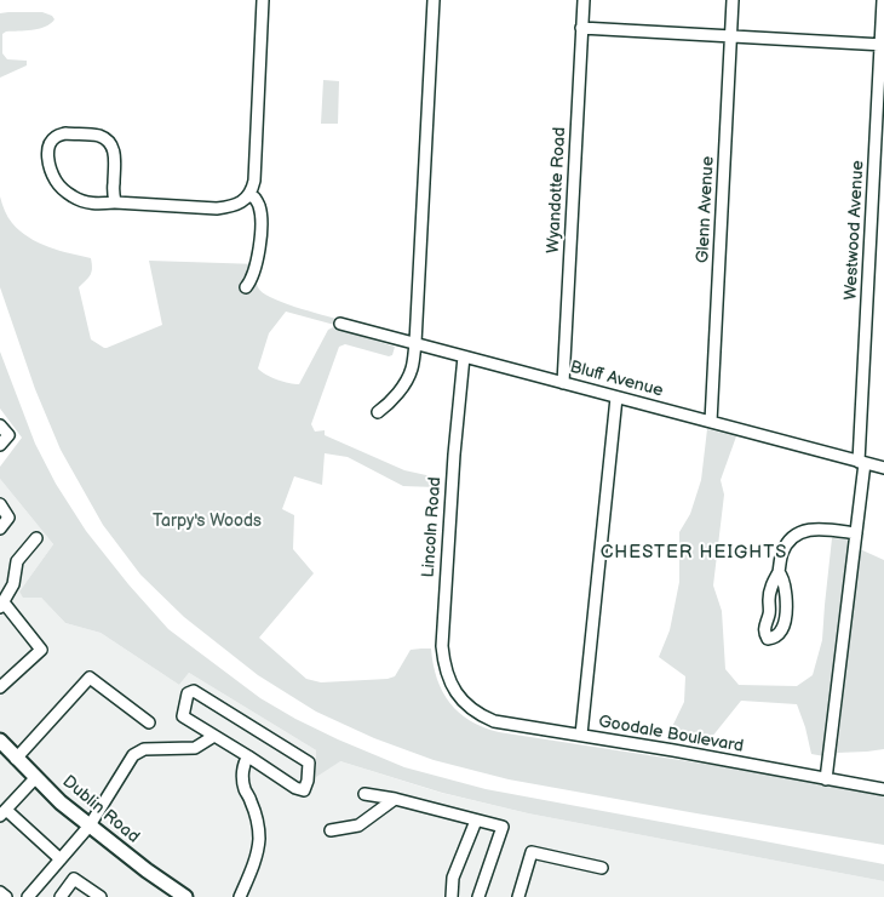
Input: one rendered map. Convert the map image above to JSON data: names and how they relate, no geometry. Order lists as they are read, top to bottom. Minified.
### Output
{"streets":{"main road":["Dublin Road"],"street":["Wyandotte Road","Glenn Avenue","Westwood Avenue","Bluff Avenue","Lincoln Road","Goodale Boulevard"]},"crossings":[["Wyandotte Road","Bluff Avenue"],["Glenn Avenue","Bluff Avenue"],["Westwood Avenue","Bluff Avenue"],["Westwood Avenue","Goodale Boulevard"],["Bluff Avenue","Lincoln Road"],["Lincoln Road","Goodale Boulevard"]],"districts":["CHESTER HEIGHTS"],"parks":["Tarpy's Woods"]}
